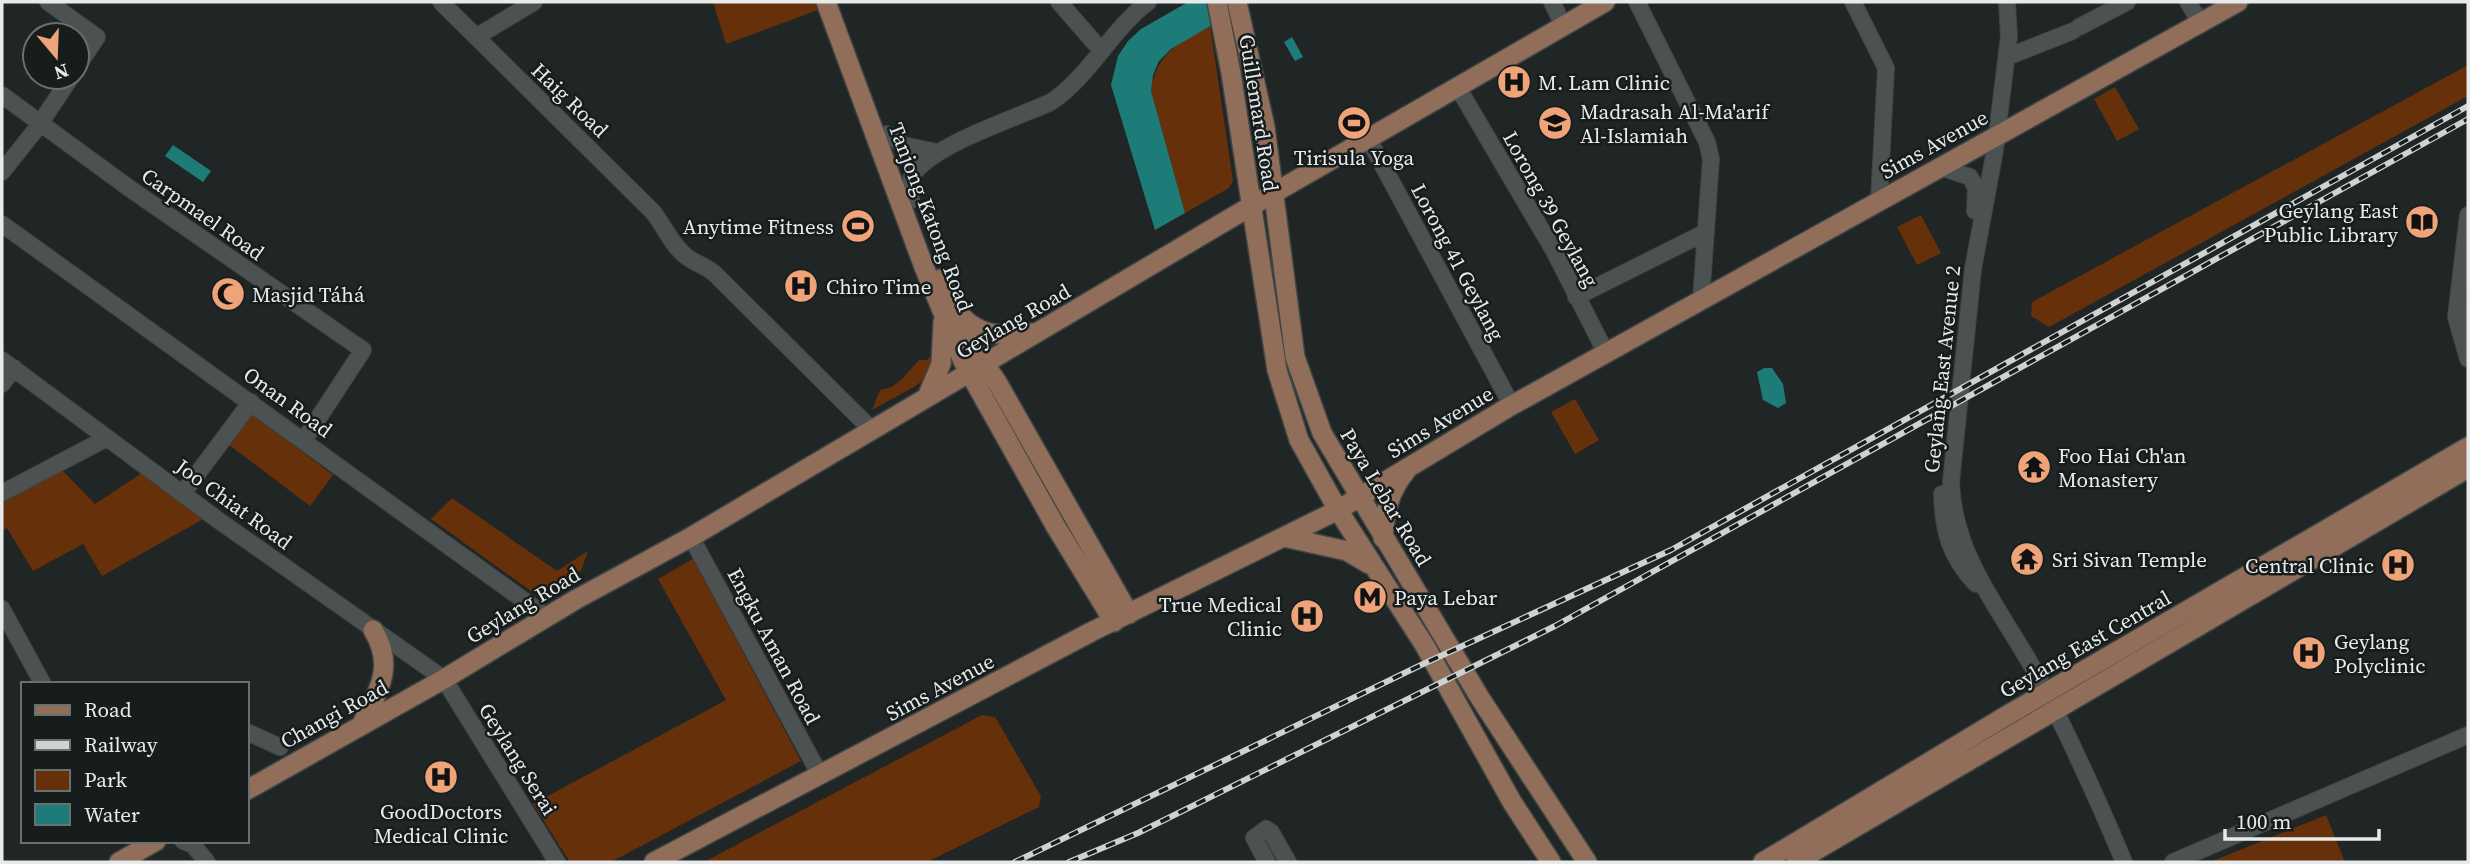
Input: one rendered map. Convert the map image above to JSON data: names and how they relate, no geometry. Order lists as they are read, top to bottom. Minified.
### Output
{"streets":{"main road":["Guillemard Road","Sims Avenue","Tanjong Katong Road","Geylang Road","Paya Lebar Road","Geylang East Central","Changi Road"],"street":["Haig Road","Lorong 39 Geylang","Carpmael Road","Lorong 41 Geylang","Geylang East Avenue 2","Onan Road","Joo Chiat Road","Engku Aman Road","Geylang Serai"]},"crossings":[["Haig Road","Geylang Road"],["Guillemard Road","Geylang Road"],["Guillemard Road","Paya Lebar Road"],["Sims Avenue","Lorong 39 Geylang"],["Sims Avenue","Tanjong Katong Road"],["Sims Avenue","Lorong 41 Geylang"],["Sims Avenue","Geylang East Avenue 2"],["Sims Avenue","Paya Lebar Road"],["Sims Avenue","Engku Aman Road"],["Lorong 39 Geylang","Geylang Road"],["Carpmael Road","Onan Road"],["Tanjong Katong Road","Geylang Road"],["Lorong 41 Geylang","Geylang Road"],["Geylang Road","Onan Road"],["Geylang Road","Paya Lebar Road"],["Geylang Road","Joo Chiat Road"],["Geylang Road","Engku Aman Road"],["Geylang Road","Changi Road"],["Geylang Road","Geylang Serai"],["Geylang East Avenue 2","Geylang East Central"],["Joo Chiat Road","Changi Road"],["Joo Chiat Road","Geylang Serai"],["Changi Road","Geylang Serai"]],"places":{"hospital":["M. Lam Clinic","Chiro Time","Central Clinic","True Medical Clinic","Geylang Polyclinic","GoodDoctors Medical Clinic"],"sports":["Tirisula Yoga","Anytime Fitness"],"school or university":["Madrasah Al-Ma'arif Al-Islamiah"],"library":["Geylang East Public Library"],"mosque":["Masjid Táhá"],"temple":["Foo Hai Ch'an Monastery","Sri Sivan Temple"],"metro station":["Paya Lebar"]},"legend":["Road","Railway","Park","Water"],"scale_bar":"100 m","north":"bottom"}
